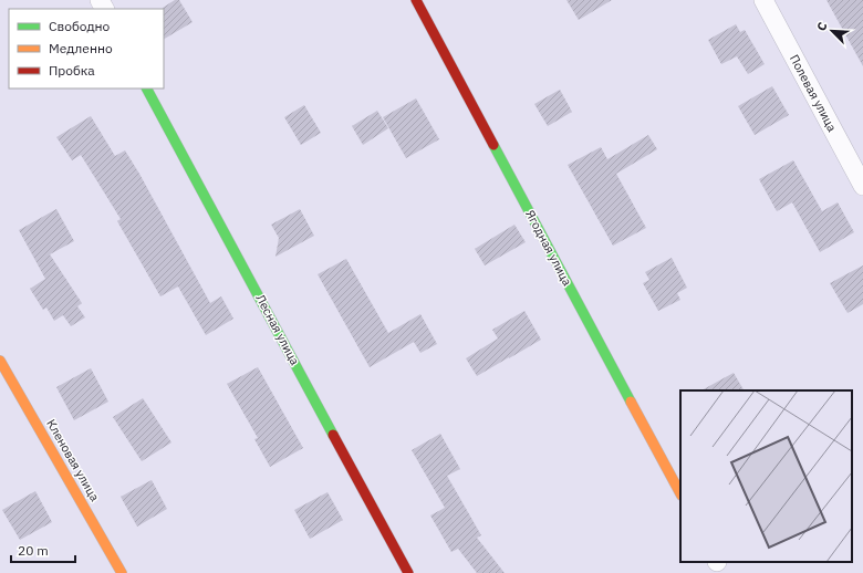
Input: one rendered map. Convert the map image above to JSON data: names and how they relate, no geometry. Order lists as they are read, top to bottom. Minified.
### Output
{"streets":{"street":["Полевая улица","Ягодная улица","Лесная улица","Кленовая улица"]},"legend":["Свободно","Медленно","Пробка"],"scale_bar":"20 m","north":"top left"}
